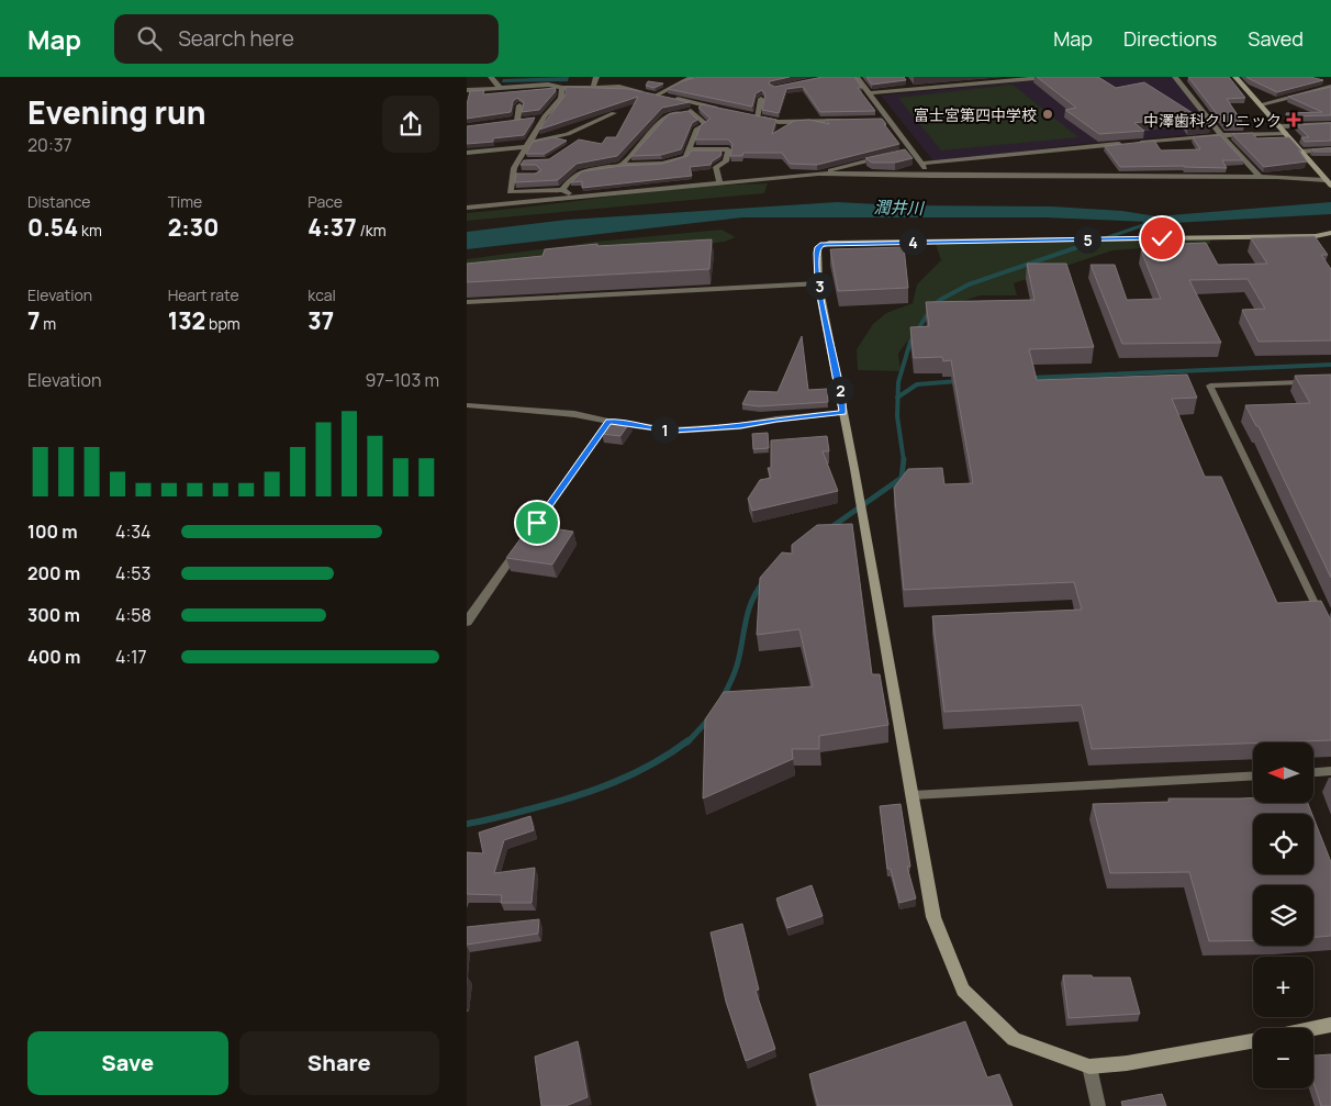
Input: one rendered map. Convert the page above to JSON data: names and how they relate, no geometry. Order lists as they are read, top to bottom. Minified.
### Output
{"water":["潤井川"],"places":{"other":["富士宮第四中学校"],"health":["中澤歯科クリニック"]},"north":"left","page":{"header":"Map","search":"Search here","nav":["Map","Directions","Saved"],"heading":["Evening run","20:37"],"stats":[["Distance","0.54 km"],["Time","2:30"],["Pace","4:37 /km"],["Elevation","7 m"],["Heart rate","132 bpm"],["kcal","37"]],"pins":["5","4","3","2","1"],"chart":["Elevation","97–103 m"],"list":[{"name":"100 m","note":"4:34"},{"name":"200 m","note":"4:53"},{"name":"300 m","note":"4:58"},{"name":"400 m","note":"4:17"}],"map_buttons":["+","−"],"buttons":["Save","Share"]}}
